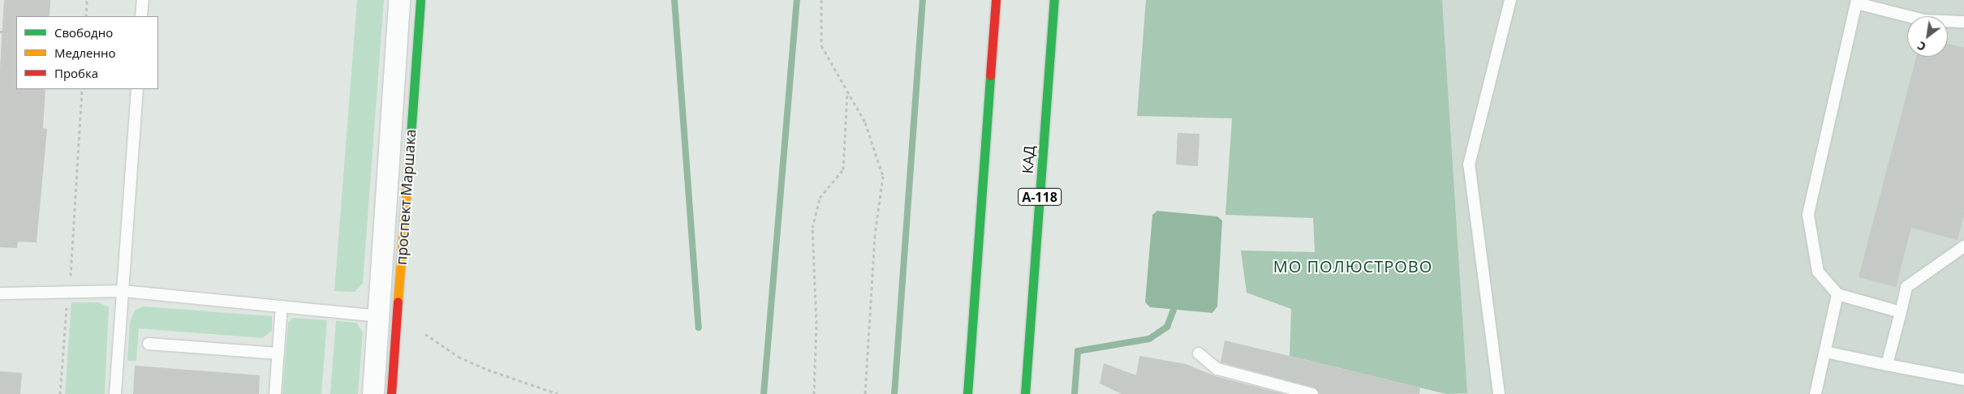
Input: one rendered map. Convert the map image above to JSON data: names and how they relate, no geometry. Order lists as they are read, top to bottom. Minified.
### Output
{"streets":{"main road":["КАД","проспект Маршака","А-118"]},"districts":["МО ПОЛЮСТРОВО"],"legend":["Свободно","Медленно","Пробка"],"north":"bottom left"}
